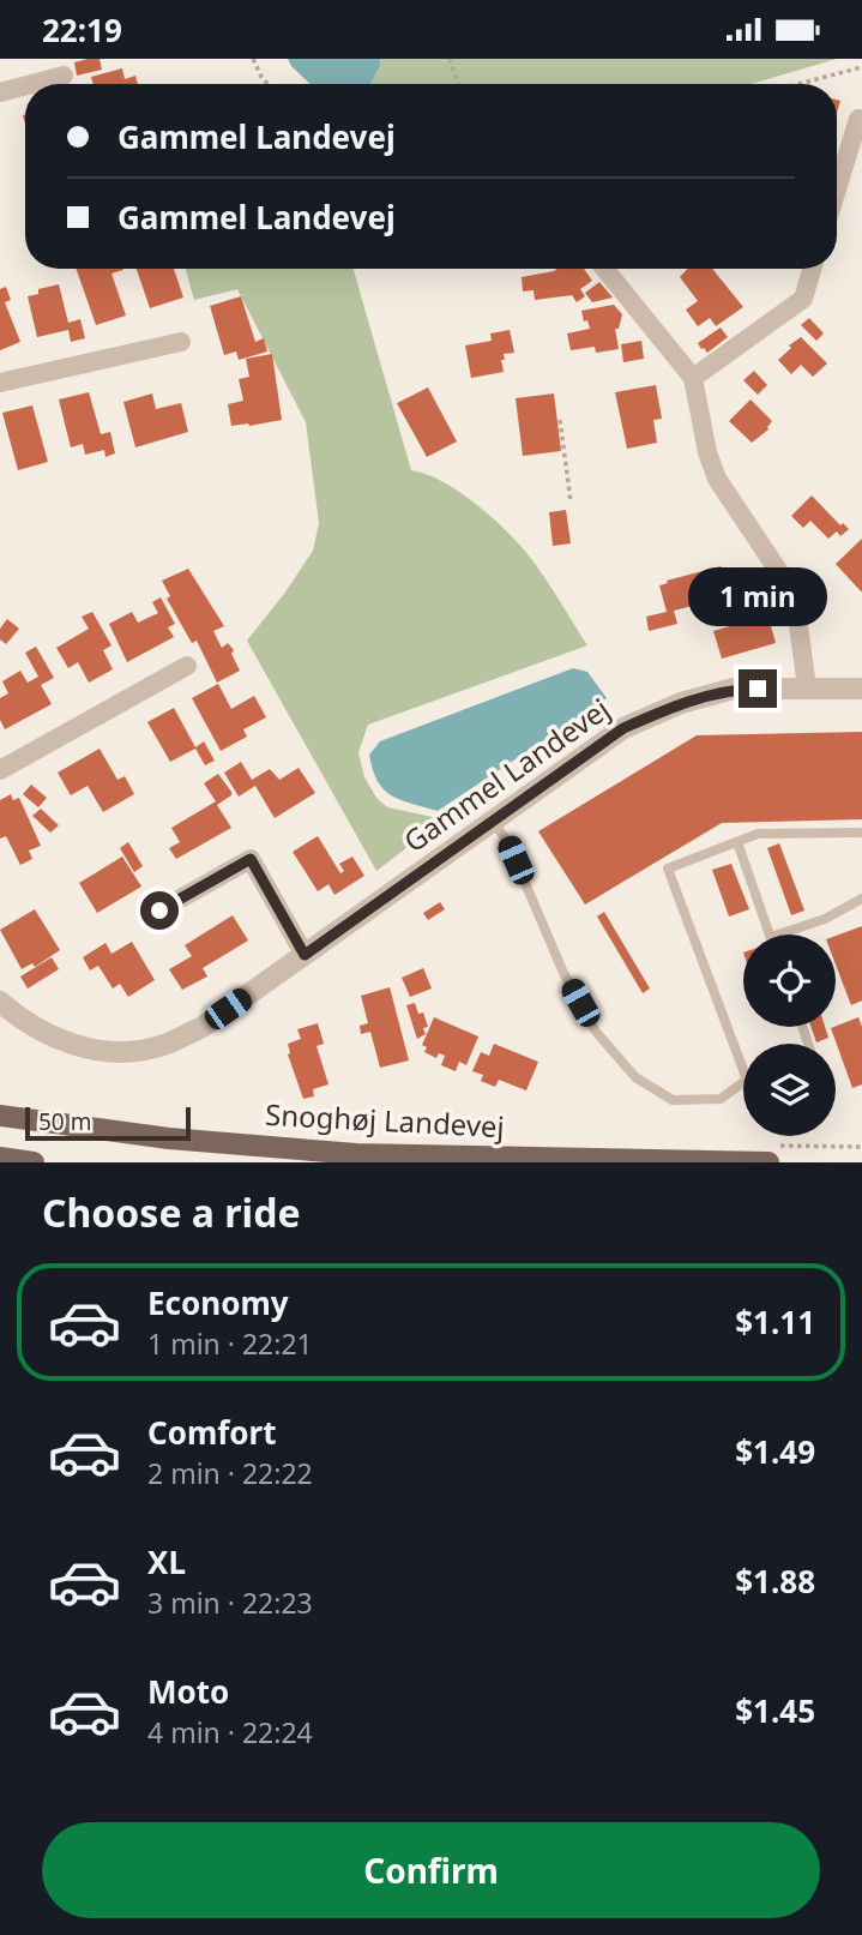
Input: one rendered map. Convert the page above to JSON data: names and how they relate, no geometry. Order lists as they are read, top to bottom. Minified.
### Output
{"streets":{"main road":["Snoghøj Landevej"],"street":["Gammel Landevej"]},"scale_bar":"50 m","page":{"status":"22:19","banner":["Gammel Landevej","Gammel Landevej"],"bubble":"1 min","scale":"50 m","heading":"Choose a ride","list":[{"name":"Economy","note":"1 min · 22:21","value":"$1.11"},{"name":"Comfort","note":"2 min · 22:22","value":"$1.49"},{"name":"XL","note":"3 min · 22:23","value":"$1.88"},{"name":"Moto","note":"4 min · 22:24","value":"$1.45"}],"buttons":"Confirm"}}
